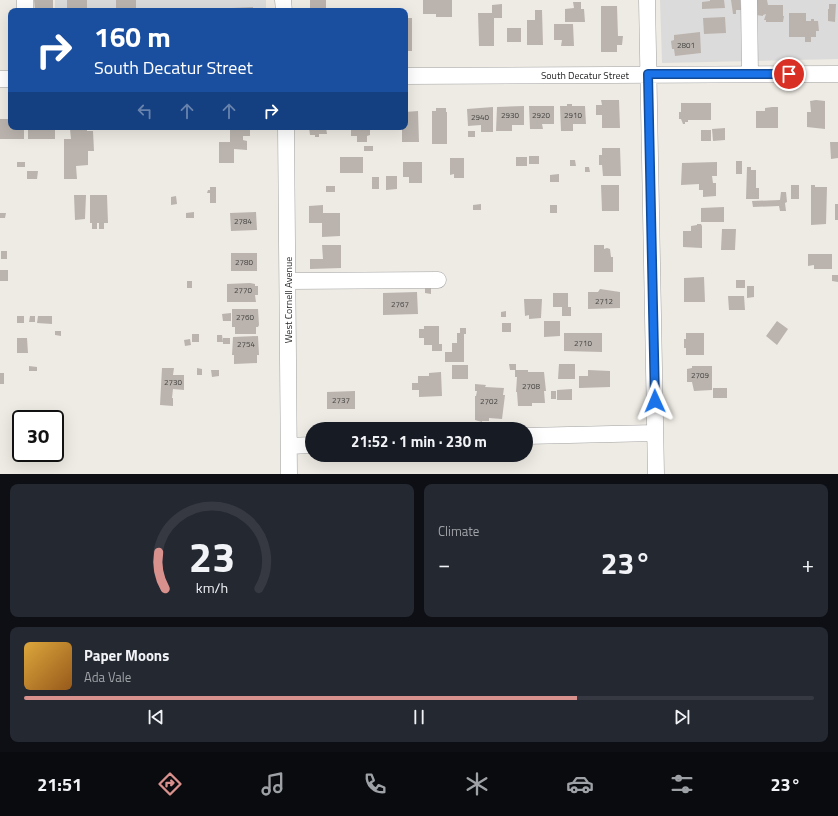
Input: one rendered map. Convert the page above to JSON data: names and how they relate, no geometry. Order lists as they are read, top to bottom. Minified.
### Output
{"streets":{"street":["South Decatur Street","West Cornell Avenue"]},"house_numbers":["2801","2930","2920","2910","2940","2784","2780","2770","2712","2767","2760","2710","2754","2709","2730","2708","2737","2702"],"page":{"turn":["160 m","South Decatur Street"],"limit":"30","trip":"21:52 · 1 min · 230 m","tile":"Climate","heat":["−","23°","+"],"song":["Paper Moons","Ada Vale"],"tabs":["21:51","23°"],"gauge":["23","km/h"]}}
